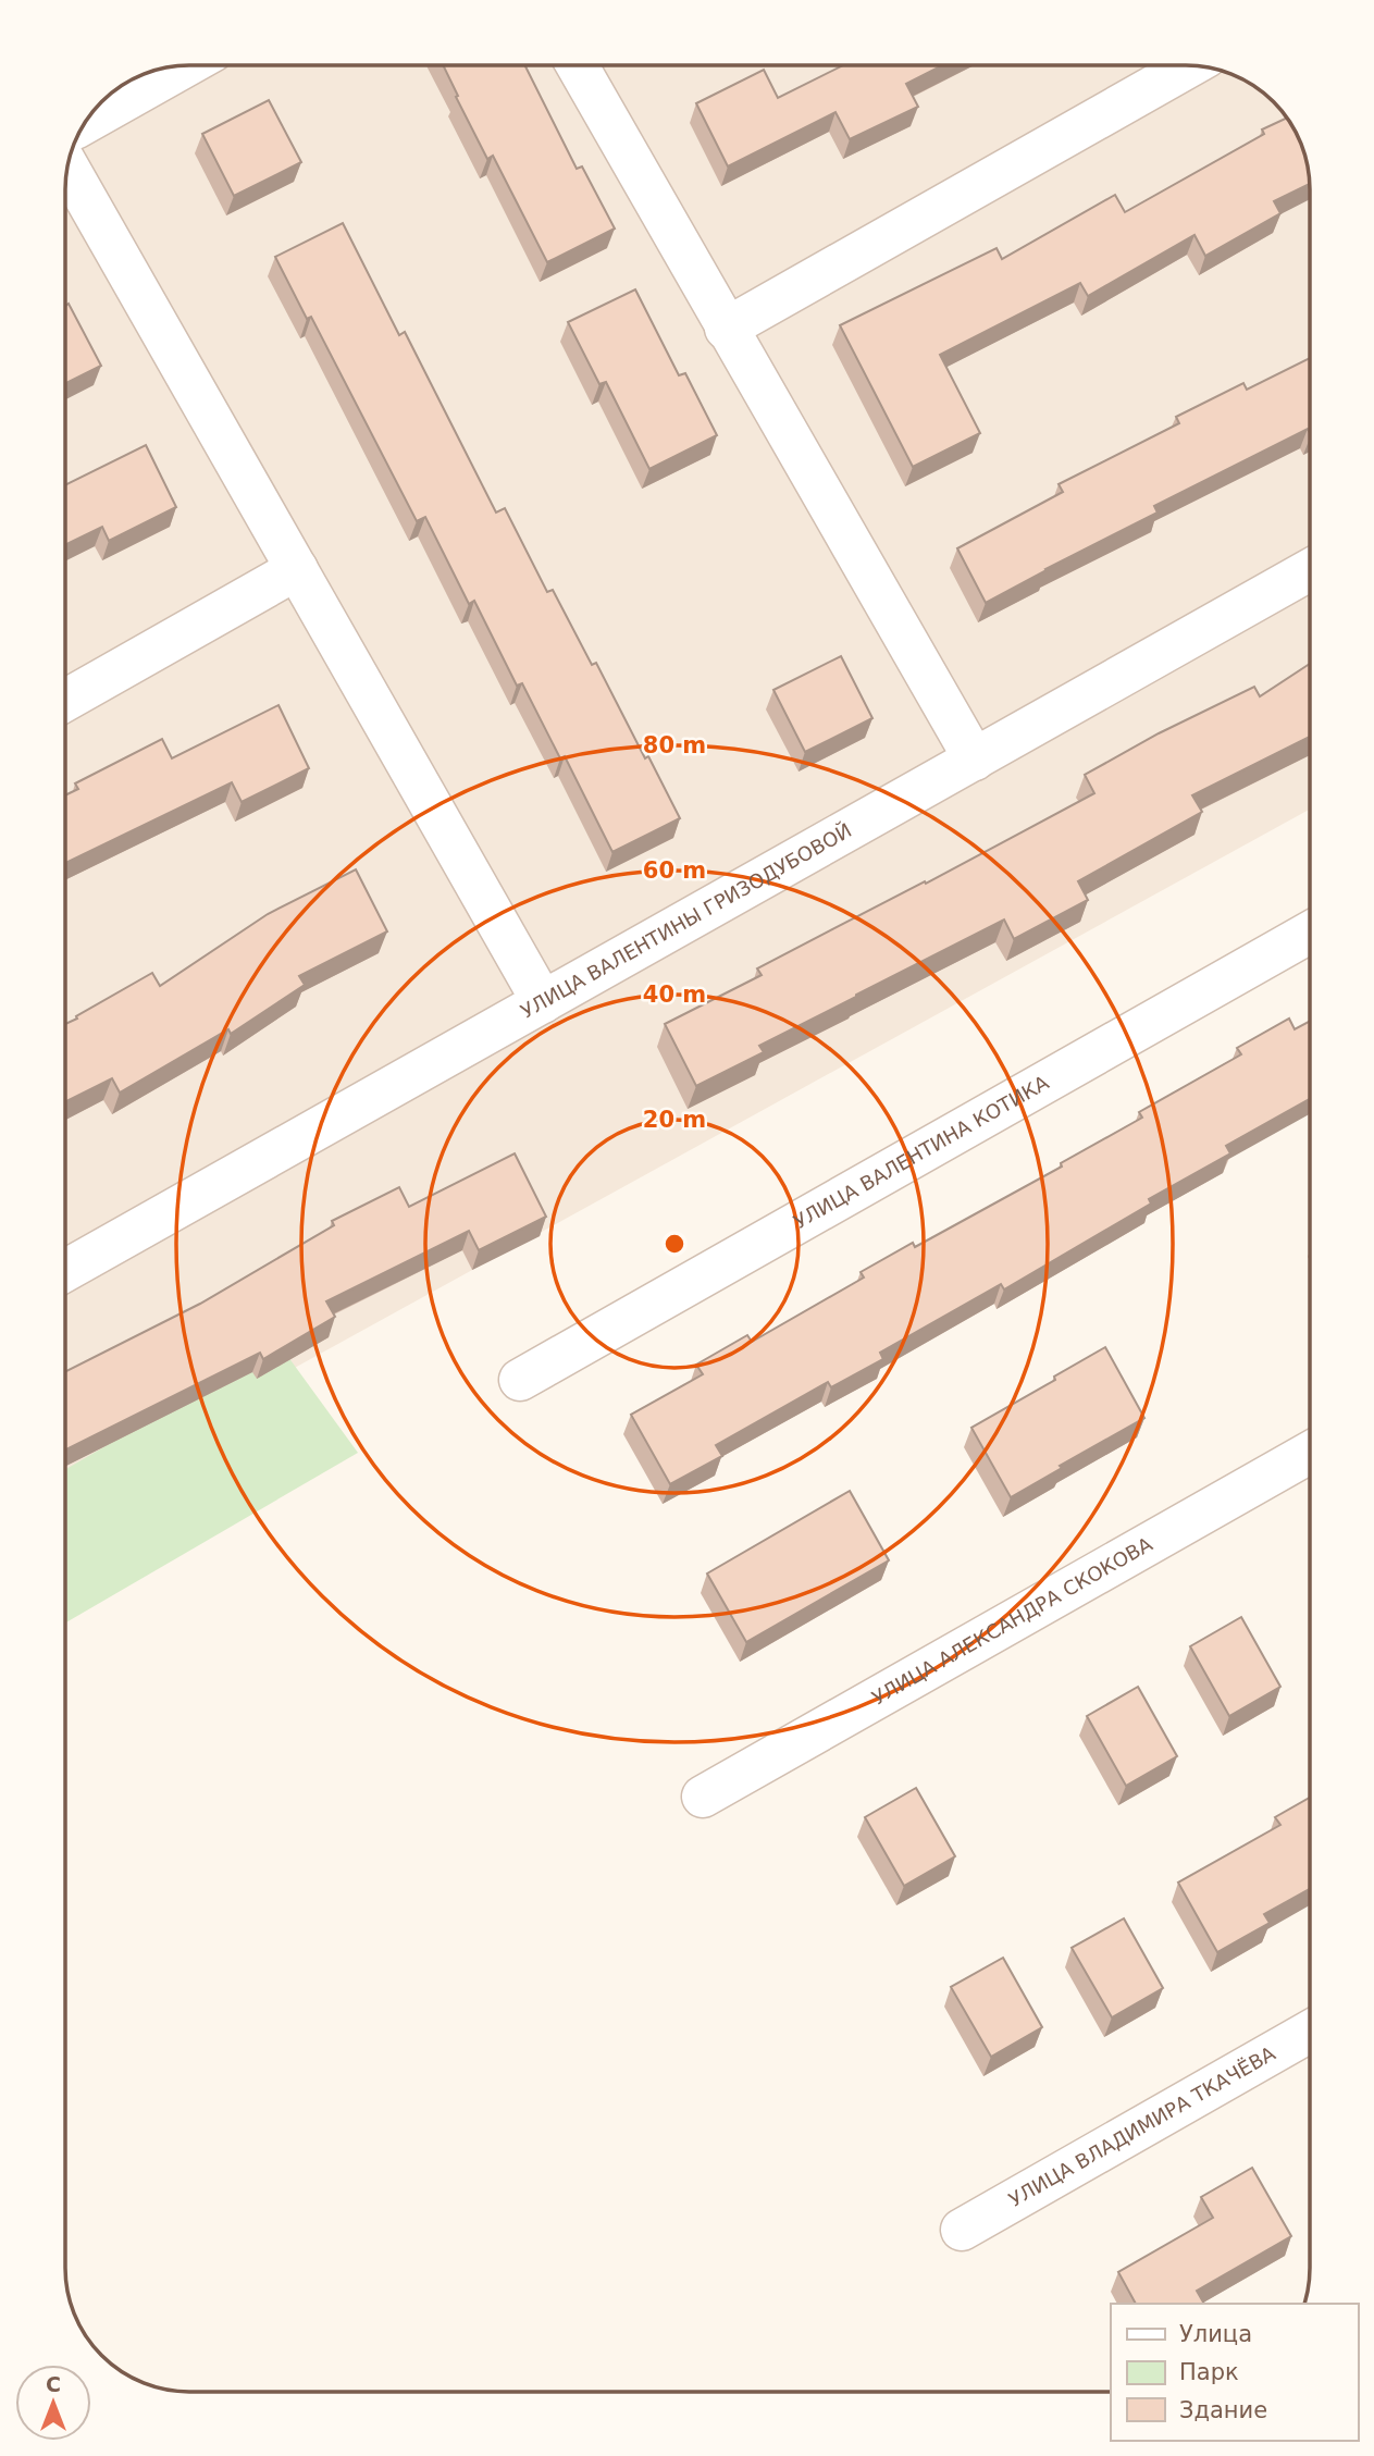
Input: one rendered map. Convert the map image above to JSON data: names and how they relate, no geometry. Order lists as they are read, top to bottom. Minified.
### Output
{"streets":{"street":["УЛИЦА ВАЛЕНТИНЫ ГРИЗОДУБОВОЙ","УЛИЦА ВАЛЕНТИНА КОТИКА","УЛИЦА АЛЕКСАНДРА СКОКОВА","УЛИЦА ВЛАДИМИРА ТКАЧЁВА"]},"legend":["Улица","Парк","Здание"],"north":"top","rings":["80 m","60 m","40 m","20 m"]}
